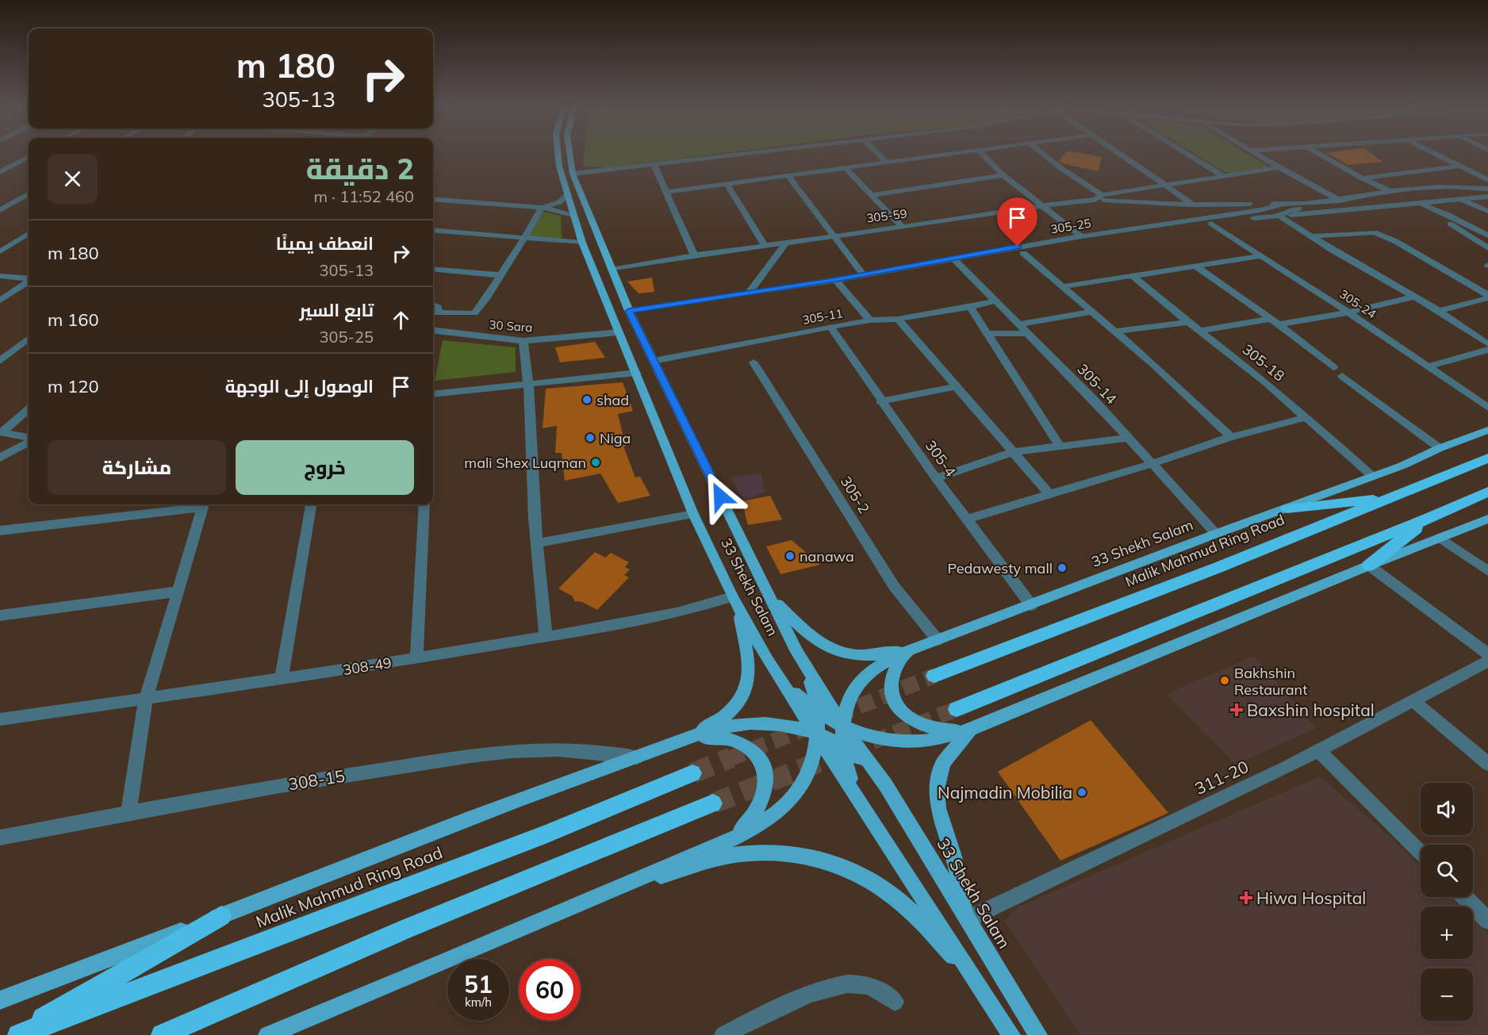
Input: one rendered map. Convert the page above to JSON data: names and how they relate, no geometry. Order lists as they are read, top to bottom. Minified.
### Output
{"streets":{"highway":["Malik Mahmud Ring Road"],"main road":["33 Shekh Salam"],"street":["305-59","305-25","305-24","305-11","30 Sara","305-18","305-14","305-4","305-2","308-49","311-20","308-15"]},"crossings":[["305-59","33 Shekh Salam"],["305-25","305-14"],["305-25","33 Shekh Salam"],["305-11","305-14"],["305-11","305-4"],["305-11","33 Shekh Salam"],["30 Sara","33 Shekh Salam"],["305-18","33 Shekh Salam"],["305-14","33 Shekh Salam"],["305-4","33 Shekh Salam"],["305-2","33 Shekh Salam"],["33 Shekh Salam","308-49"],["33 Shekh Salam","311-20"]],"places":{"other":["shad","Niga","mali Shex Luqman","nanawa","Pedawesty mall","Bakhshin Restaurant","Najmadin Mobilia"],"health":["Baxshin hospital","Hiwa Hospital"]},"page":{"turn":["180 m","305-13"],"heading":["2 دقيقة","460 m · 11:52"],"list":[{"name":"انعطف يمينًا","note":"305-13","value":"180 m"},{"name":"تابع السير","note":"305-25","value":"160 m"},{"name":"الوصول إلى الوجهة","value":"120 m"}],"buttons":["خروج","مشاركة"],"map_buttons":["+","−"],"speed":"51 km/h","limit":"60"}}
